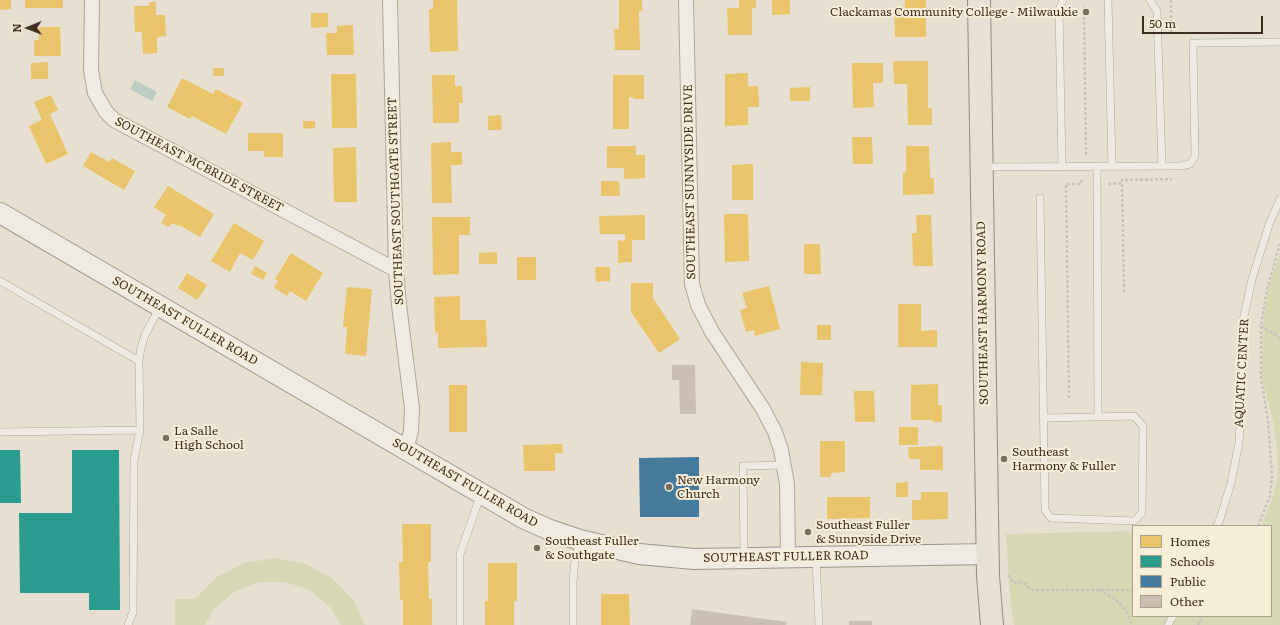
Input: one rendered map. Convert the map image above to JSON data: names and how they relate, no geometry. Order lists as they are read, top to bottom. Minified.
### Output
{"streets":{"main road":["SOUTHEAST HARMONY ROAD"],"street":["SOUTHEAST MCBRIDE STREET","SOUTHEAST SUNNYSIDE DRIVE","SOUTHEAST SOUTHGATE STREET","SOUTHEAST FULLER ROAD"],"lane":["AQUATIC CENTER"]},"crossings":[["SOUTHEAST MCBRIDE STREET","SOUTHEAST SOUTHGATE STREET"],["SOUTHEAST SUNNYSIDE DRIVE","SOUTHEAST FULLER ROAD"],["SOUTHEAST SOUTHGATE STREET","SOUTHEAST FULLER ROAD"],["SOUTHEAST HARMONY ROAD","SOUTHEAST FULLER ROAD"]],"places":["Clackamas Community College - Milwaukie","La Salle High School","Southeast Harmony & Fuller","New Harmony Church","Southeast Fuller & Sunnyside Drive","Southeast Fuller & Southgate"],"legend":["Homes","Schools","Public","Other"],"scale_bar":"50 m","north":"left"}
